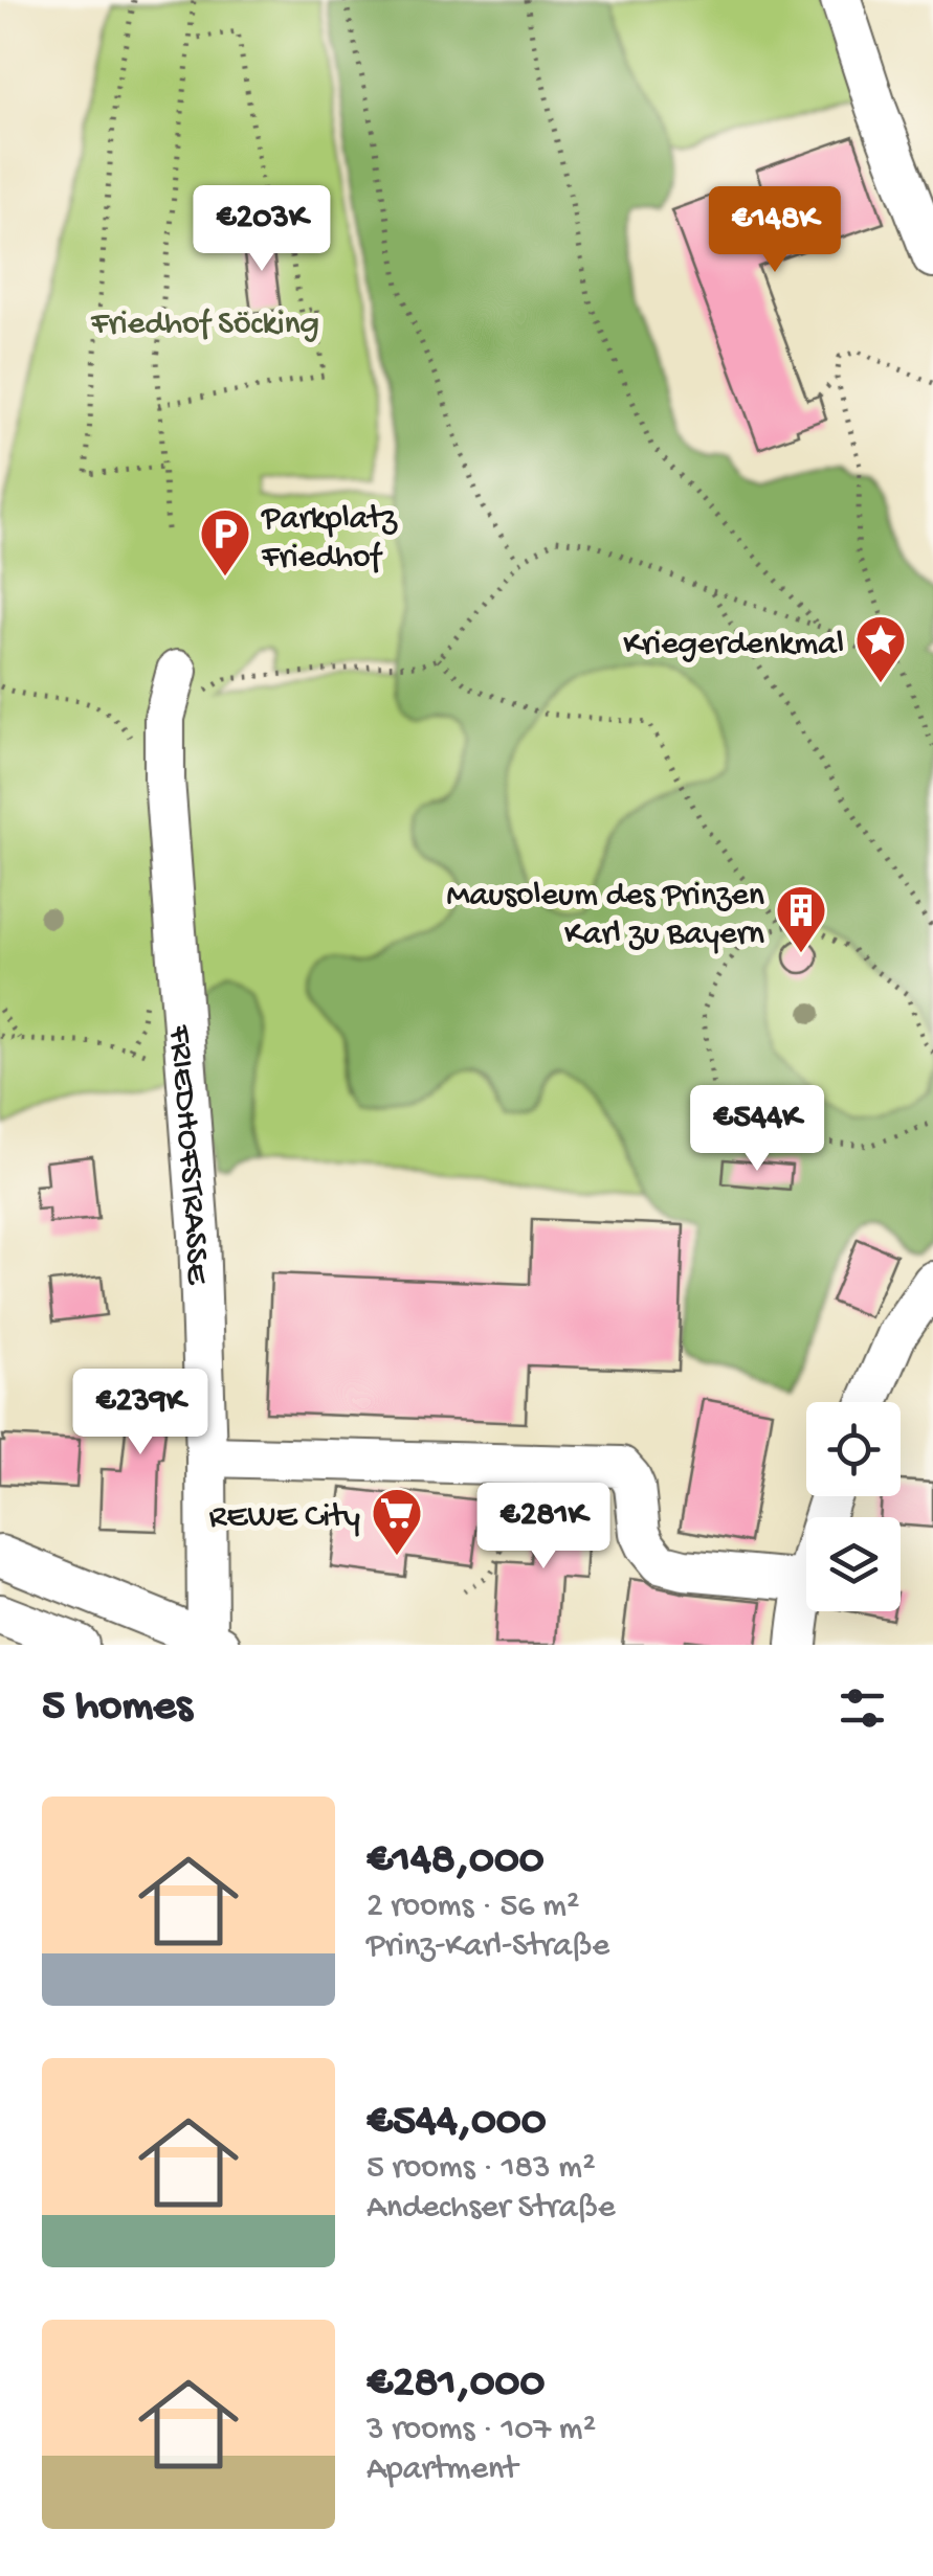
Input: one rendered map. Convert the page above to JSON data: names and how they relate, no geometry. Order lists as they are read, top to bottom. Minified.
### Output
{"streets":{"street":["FRIEDHOFSTRASSE"]},"parks":["Friedhof Söcking"],"places":{"parking":["Parkplatz Friedhof"],"place":["Kriegerdenkmal"],"building":["Mausoleum des Prinzen Karl zu Bayern"],"supermarket":["REWE City"]},"page":{"price":["€203K","€148K","€544K","€239K","€281K"],"heading":"5 homes","list":[{"name":"€148,000","note":"2 rooms · 56 m² · Prinz-Karl-Straße"},{"name":"€544,000","note":"5 rooms · 183 m² · Andechser Straße"},{"name":"€281,000","note":"3 rooms · 107 m² · Apartment"}]}}
